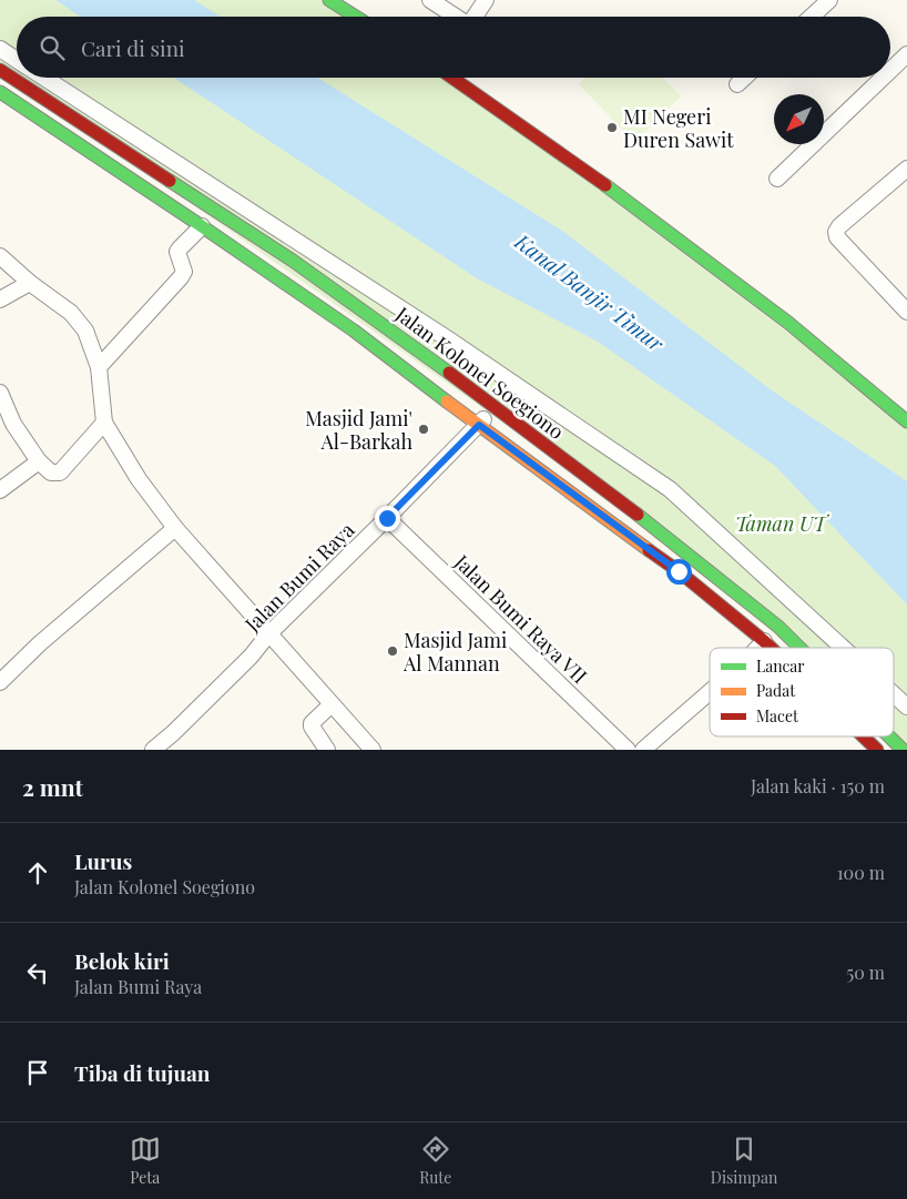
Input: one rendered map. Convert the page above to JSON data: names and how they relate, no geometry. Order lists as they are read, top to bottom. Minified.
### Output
{"streets":{"main road":["Jalan Kolonel Soegiono"],"street":["Jalan Bumi Raya","Jalan Bumi Raya VII"]},"crossings":[["Jalan Kolonel Soegiono","Jalan Bumi Raya"],["Jalan Bumi Raya","Jalan Bumi Raya VII"]],"water":["Kanal Banjir Timur"],"parks":["Taman UT"],"places":["MI Negeri Duren Sawit","Masjid Jami' Al-Barkah","Masjid Jami Al Mannan"],"legend":["Lancar","Padat","Macet"],"north":"bottom left","page":{"search":"Cari di sini","heading":["2 mnt","Jalan kaki · 150 m"],"list":[["Lurus","Jalan Kolonel Soegiono","100 m"],["Belok kiri","Jalan Bumi Raya","50 m"],"Tiba di tujuan"],"nav":["Peta","Rute","Disimpan"]}}
